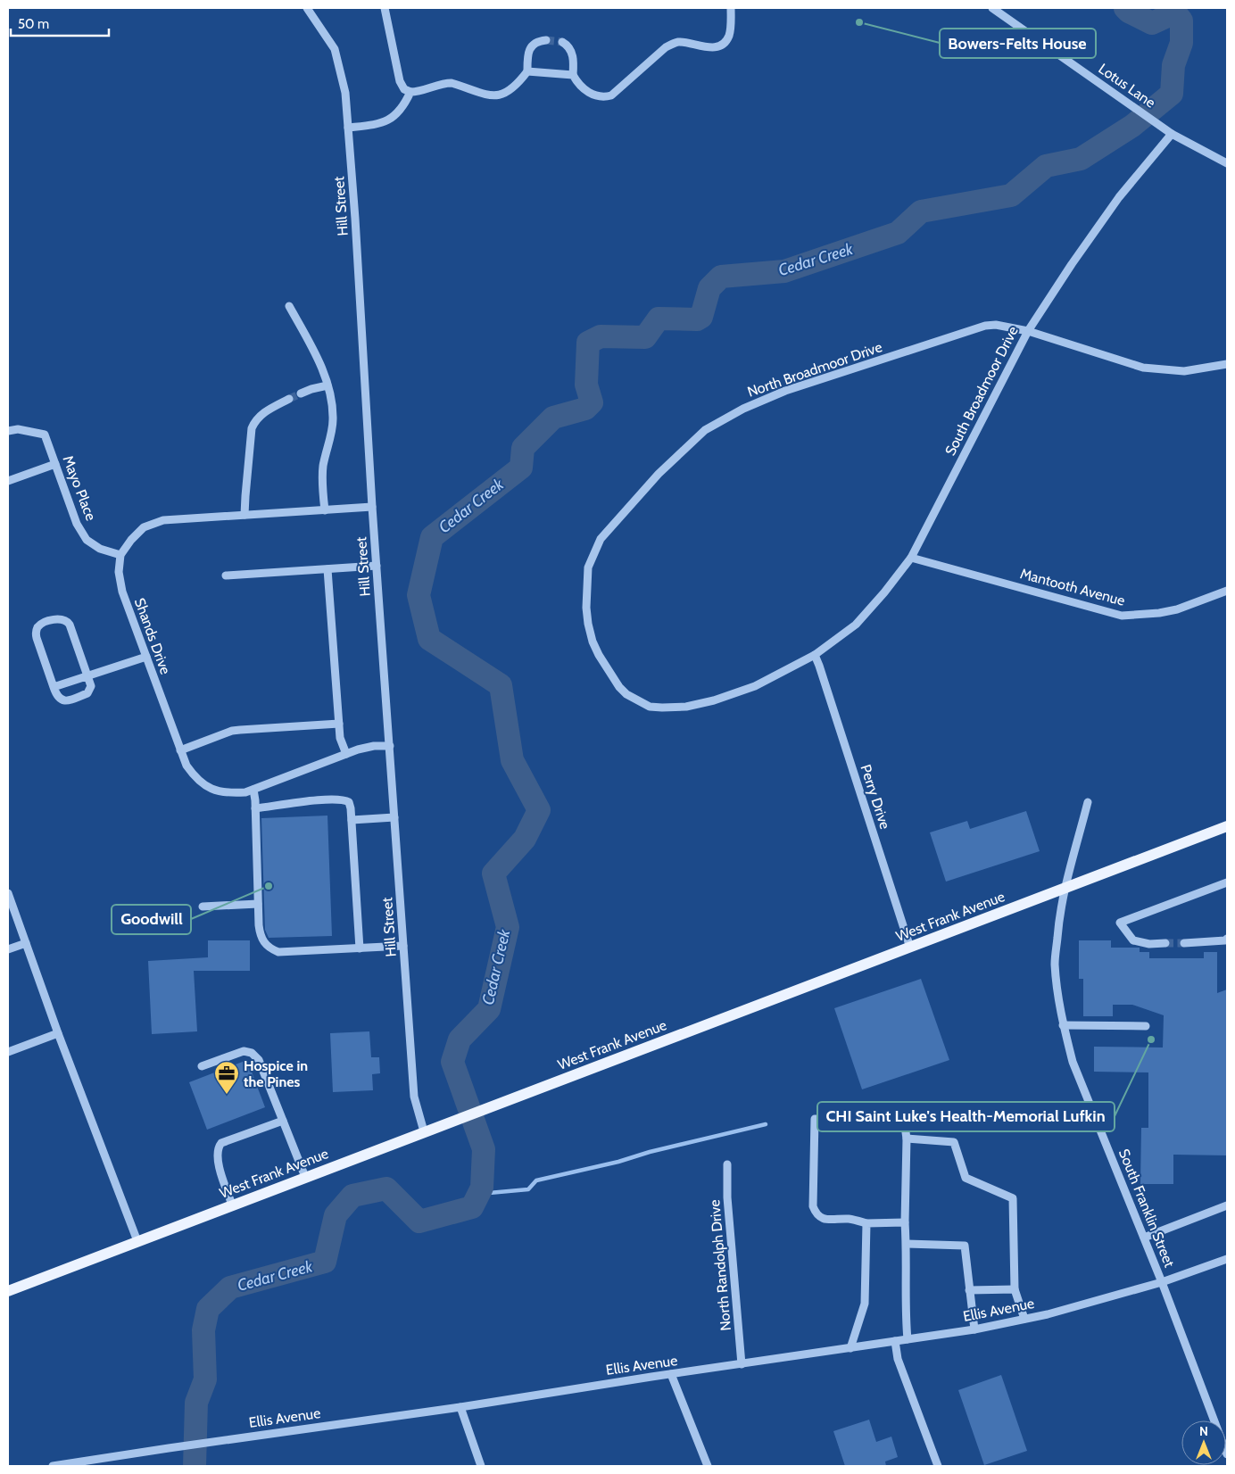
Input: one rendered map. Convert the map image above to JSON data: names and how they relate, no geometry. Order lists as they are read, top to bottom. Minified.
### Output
{"streets":{"main road":["West Frank Avenue"],"street":["Lotus Lane","Hill Street","North Broadmoor Drive","South Broadmoor Drive","Mayo Place","Mantooth Avenue","Shands Drive","Perry Drive","South Franklin Street","North Randolph Drive","Ellis Avenue"]},"crossings":[["Lotus Lane","South Broadmoor Drive"],["Hill Street","Shands Drive"],["Hill Street","West Frank Avenue"],["North Broadmoor Drive","South Broadmoor Drive"],["North Broadmoor Drive","Perry Drive"],["South Broadmoor Drive","Mantooth Avenue"],["South Broadmoor Drive","Perry Drive"],["Mayo Place","Shands Drive"],["Perry Drive","West Frank Avenue"],["West Frank Avenue","South Franklin Street"],["South Franklin Street","Ellis Avenue"],["North Randolph Drive","Ellis Avenue"]],"water":["Cedar Creek"],"places":{"other":["Bowers-Felts House","Goodwill","CHI Saint Luke's Health-Memorial Lufkin"],"office":["Hospice in the Pines"]},"scale_bar":"50 m","north":"top"}
